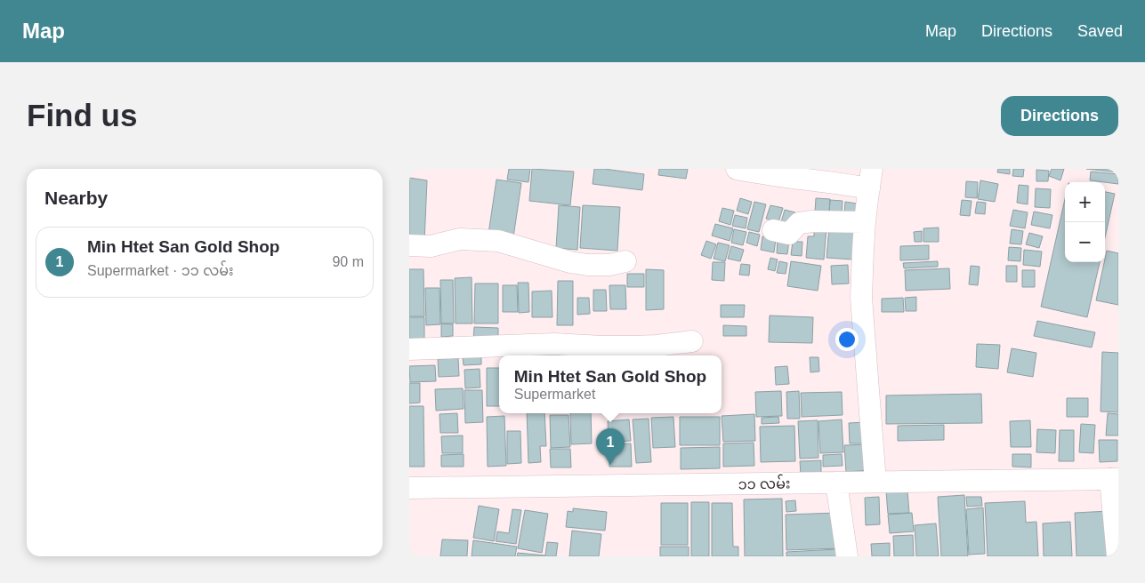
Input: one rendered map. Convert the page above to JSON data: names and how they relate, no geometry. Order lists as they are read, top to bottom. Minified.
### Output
{"streets":{"street":["၁၁ လမ်း"]},"page":{"header":"Map","nav":["Map","Directions","Saved"],"buttons":"Directions","title":"Find us","heading":"Nearby","map_buttons":["+","−"],"list":[{"mark":"1","name":"Min Htet San Gold Shop","note":"Supermarket · ၁၁ လမ်း","value":"90 m"}],"popup":["Min Htet San Gold Shop","Supermarket"],"pins":"1"}}
